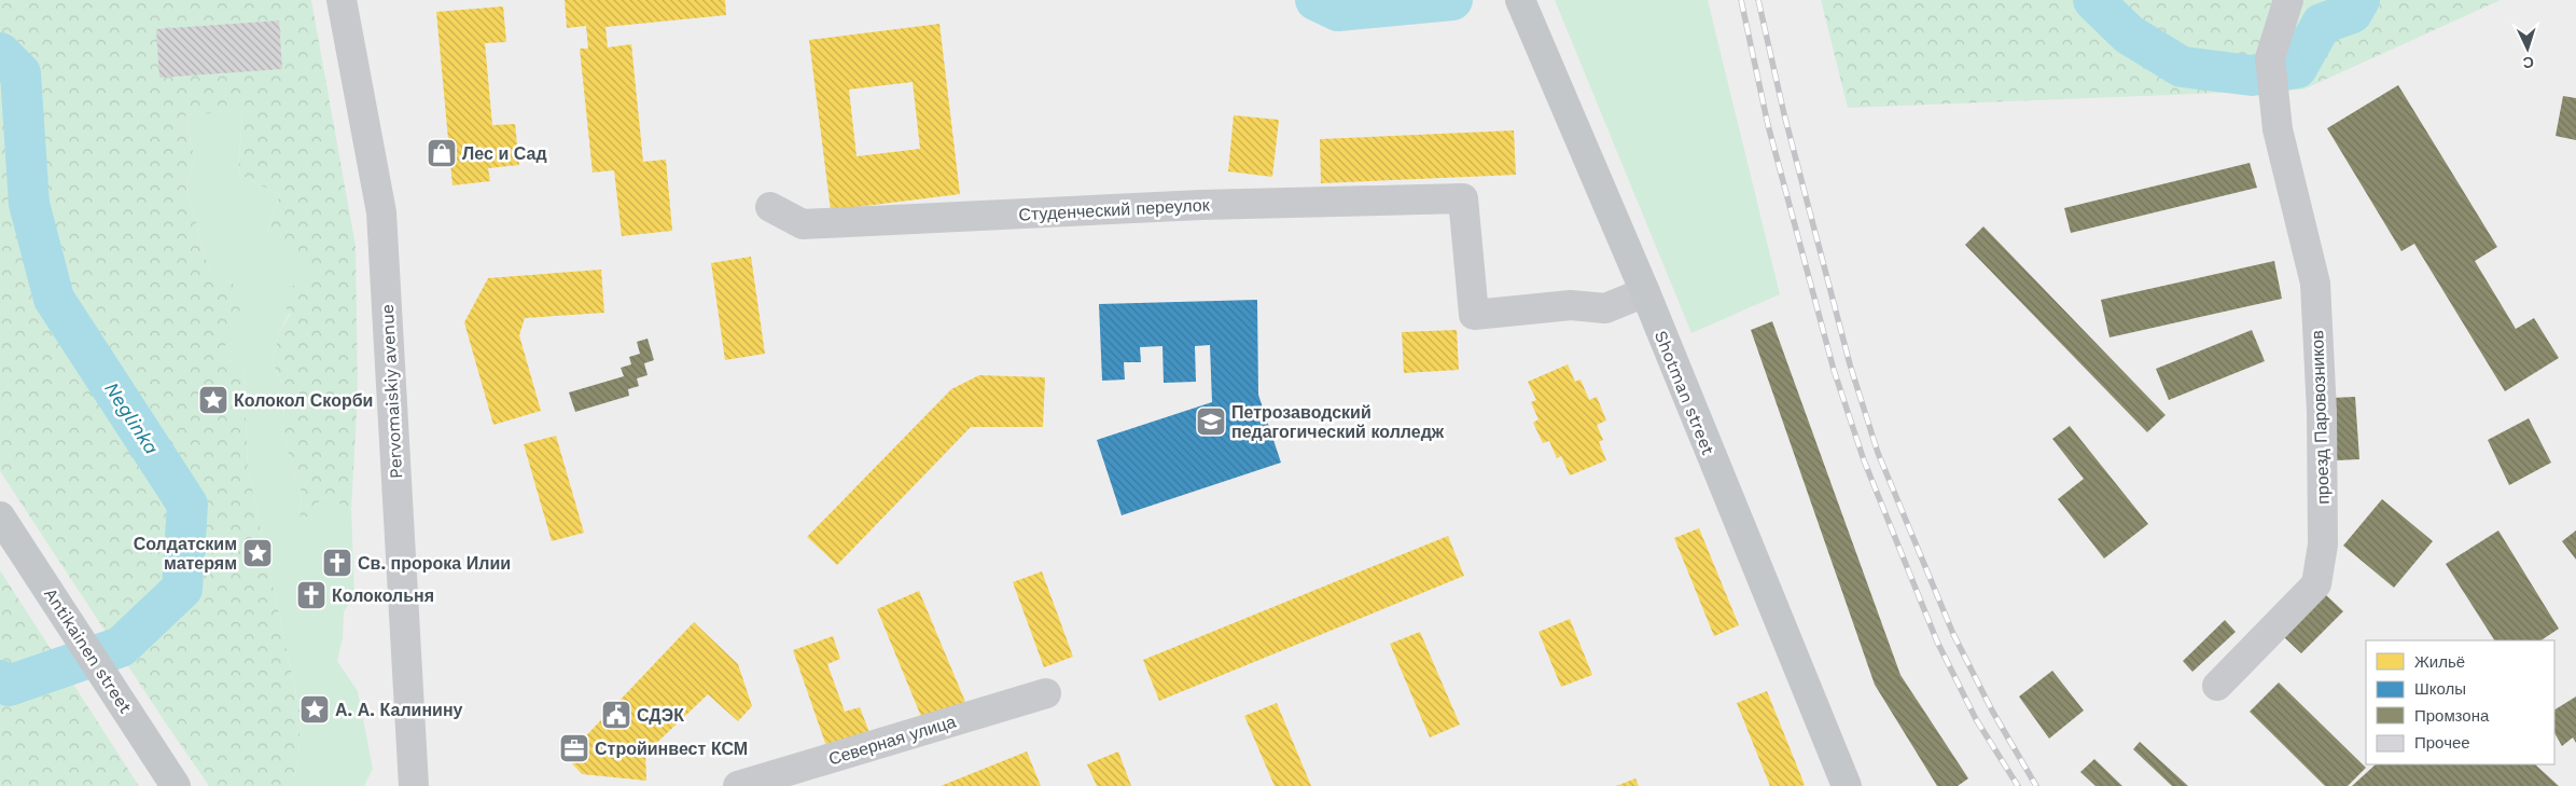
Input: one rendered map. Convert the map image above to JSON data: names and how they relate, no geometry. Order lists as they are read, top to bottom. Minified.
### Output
{"streets":{"main road":["Shotman street","Antikainen street"],"street":["Студенческий переулок","Pervomaiskiy avenue","проезд Паровозников","Северная улица"]},"crossings":[["Студенческий переулок","Shotman street"]],"water":["Neglinka"],"places":{"shop":["Лес и Сад"],"place":["Колокол Скорби","Солдатским матерям","А. А. Калинину"],"school or university":["Петрозаводский педагогический колледж"],"church":["Св. пророка Илии","Колокольня"],"public building":["СДЭК"],"office":["Стройинвест КСМ"]},"legend":["Жильё","Школы","Промзона","Прочее"],"north":"bottom"}
